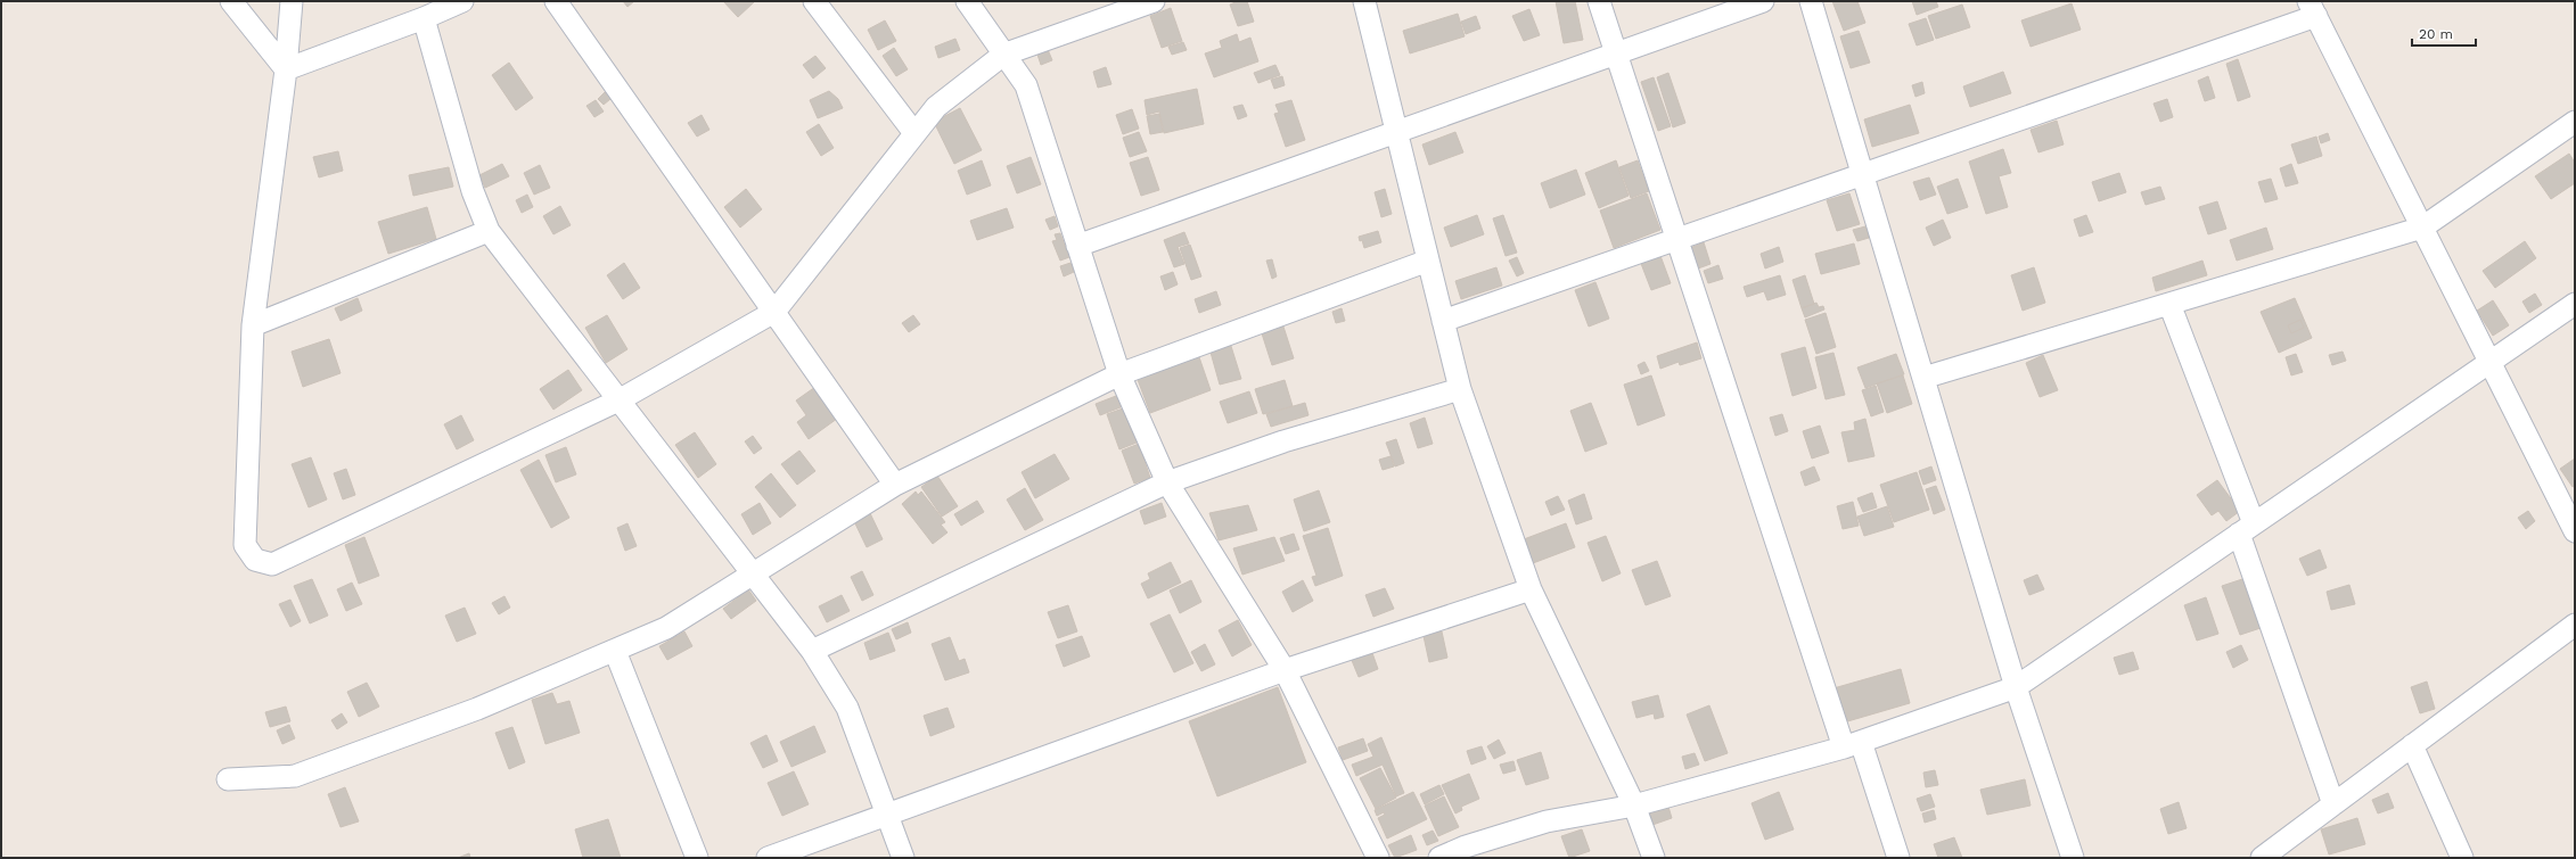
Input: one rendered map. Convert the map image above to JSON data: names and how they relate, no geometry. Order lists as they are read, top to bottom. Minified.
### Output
{"scale_bar":"20 m"}
